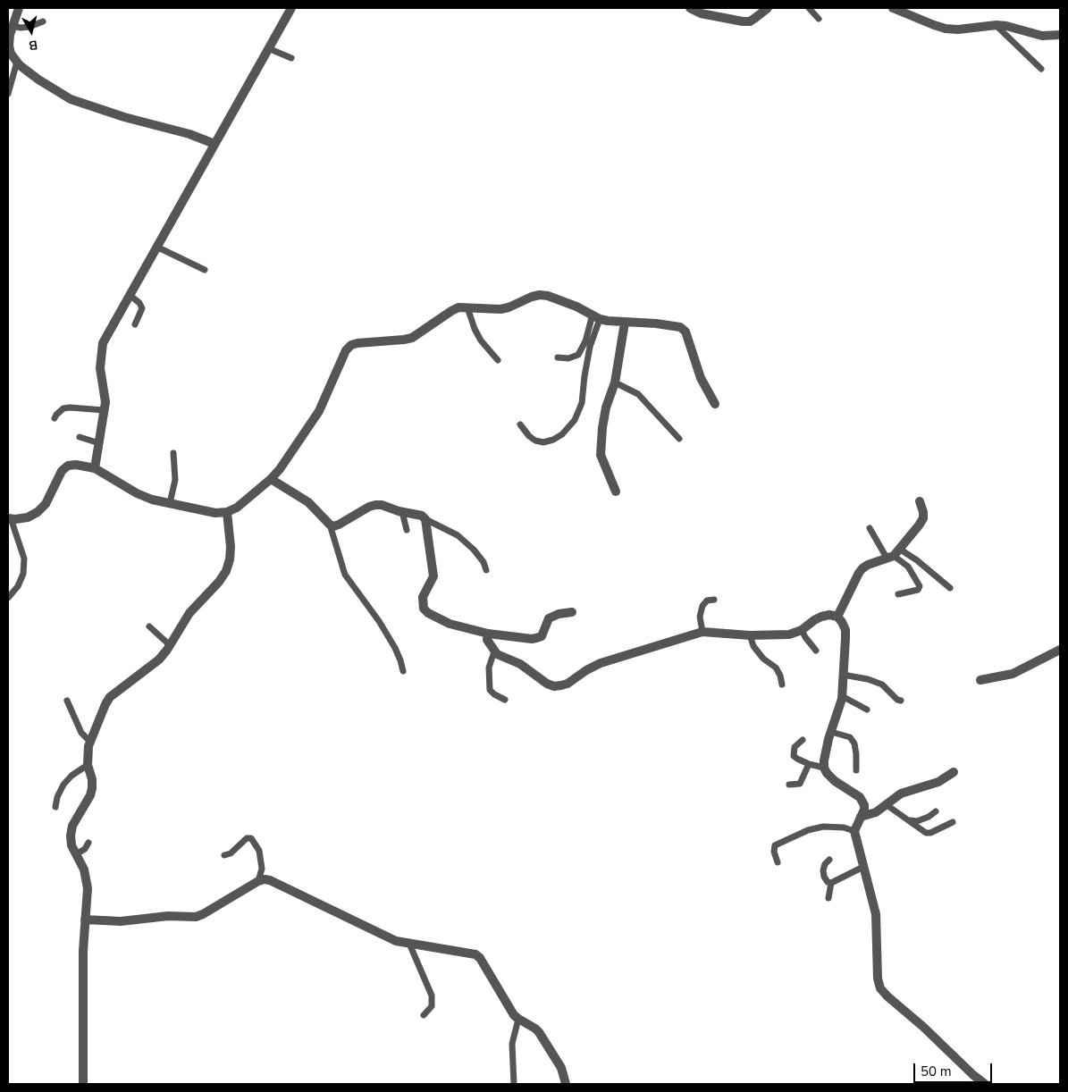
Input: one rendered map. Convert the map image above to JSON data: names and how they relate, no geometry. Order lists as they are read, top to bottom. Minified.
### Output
{"scale_bar":"50 m","north":"bottom"}
